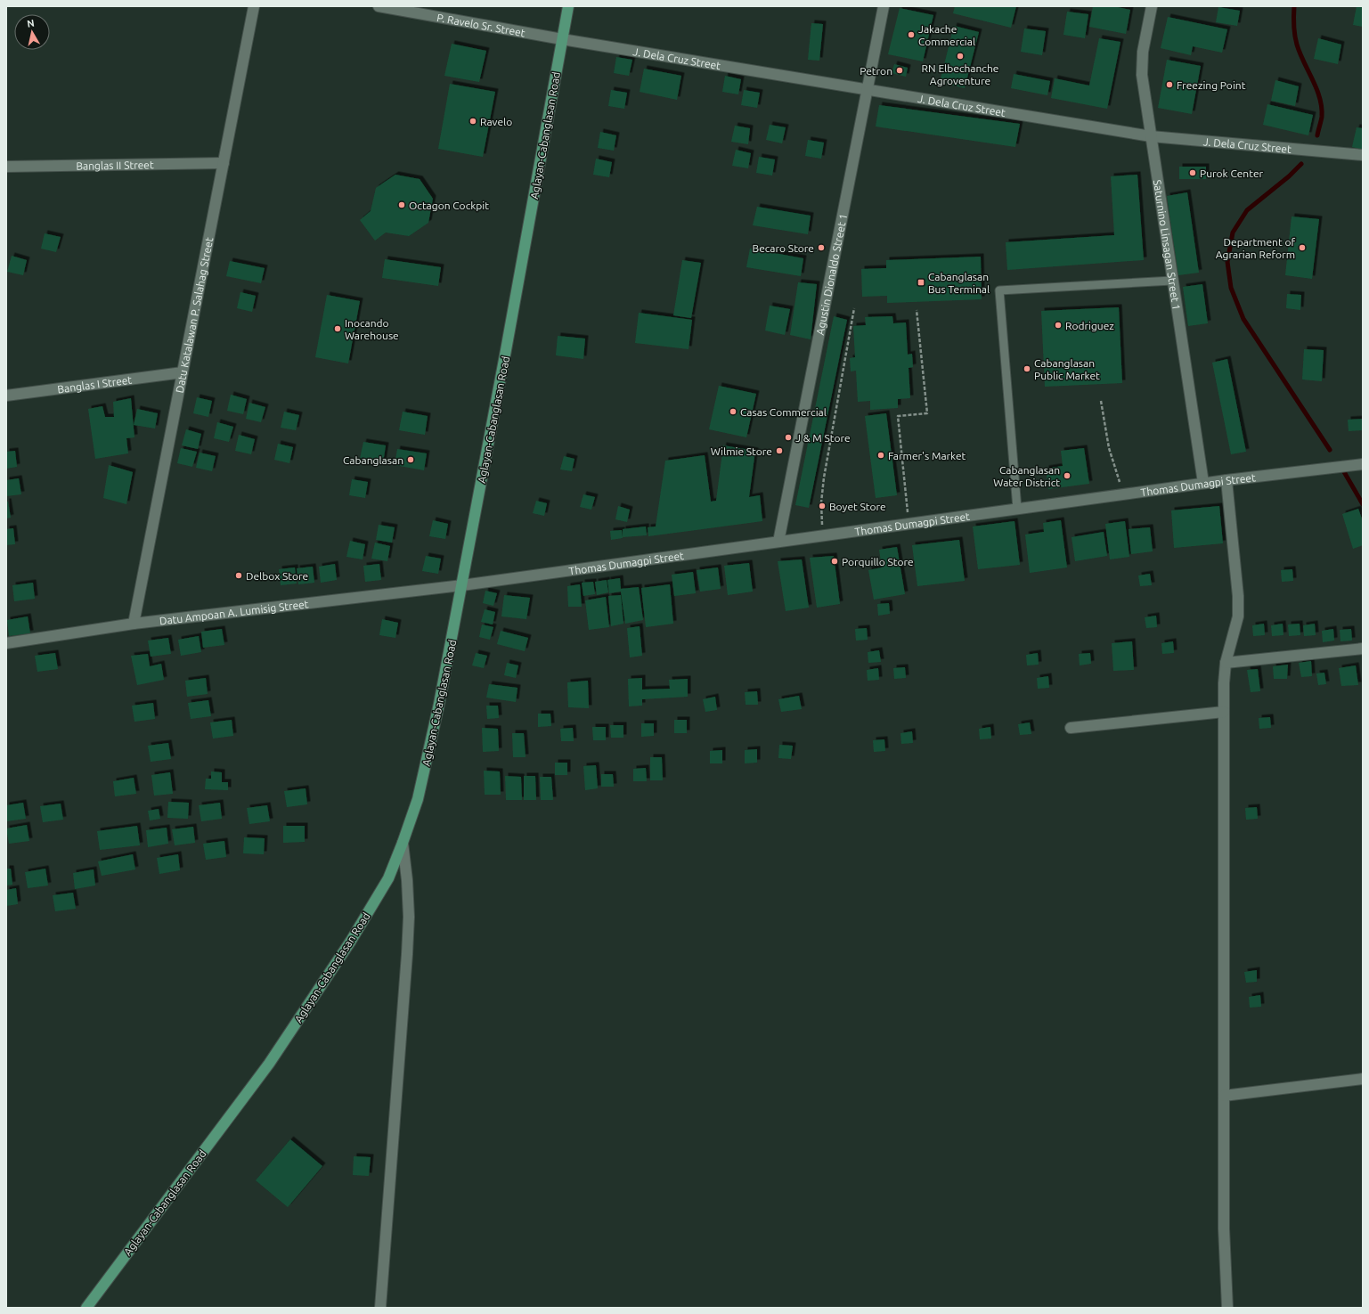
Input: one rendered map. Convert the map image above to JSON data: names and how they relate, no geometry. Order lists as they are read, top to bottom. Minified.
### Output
{"streets":{"main road":["Aglayan-Cabanglasan Road"],"street":["P. Ravelo Sr. Street","J. Dela Cruz Street","Banglas II Street","Saturnino Linsagan Street 1","Agustin Dionaldo Street 1","Datu Katalawan P. Salahag Street","Banglas I Street","Thomas Dumagpi Street","Datu Ampoan A. Lumisig Street"]},"crossings":[["P. Ravelo Sr. Street","J. Dela Cruz Street"],["P. Ravelo Sr. Street","Aglayan-Cabanglasan Road"],["J. Dela Cruz Street","Aglayan-Cabanglasan Road"],["J. Dela Cruz Street","Saturnino Linsagan Street 1"],["J. Dela Cruz Street","Agustin Dionaldo Street 1"],["Aglayan-Cabanglasan Road","Thomas Dumagpi Street"],["Aglayan-Cabanglasan Road","Datu Ampoan A. Lumisig Street"],["Banglas II Street","Datu Katalawan P. Salahag Street"],["Saturnino Linsagan Street 1","Thomas Dumagpi Street"],["Agustin Dionaldo Street 1","Thomas Dumagpi Street"],["Datu Katalawan P. Salahag Street","Banglas I Street"],["Datu Katalawan P. Salahag Street","Datu Ampoan A. Lumisig Street"],["Thomas Dumagpi Street","Datu Ampoan A. Lumisig Street"]],"places":{"other":["Jakache Commercial","RN Elbechanche Agroventure","Petron","Freezing Point","Ravelo","Purok Center","Octagon Cockpit","Becaro Store","Department of Agrarian Reform","Rodriguez","Inocando Warehouse","Cabanglasan Public Market","Casas Commercial","J & M Store","Wilmie Store","Farmer's Market","Cabanglasan","Cabanglasan Water District","Boyet Store","Porquillo Store","Delbox Store"],"transit":["Cabanglasan Bus Terminal"]},"north":"top"}
